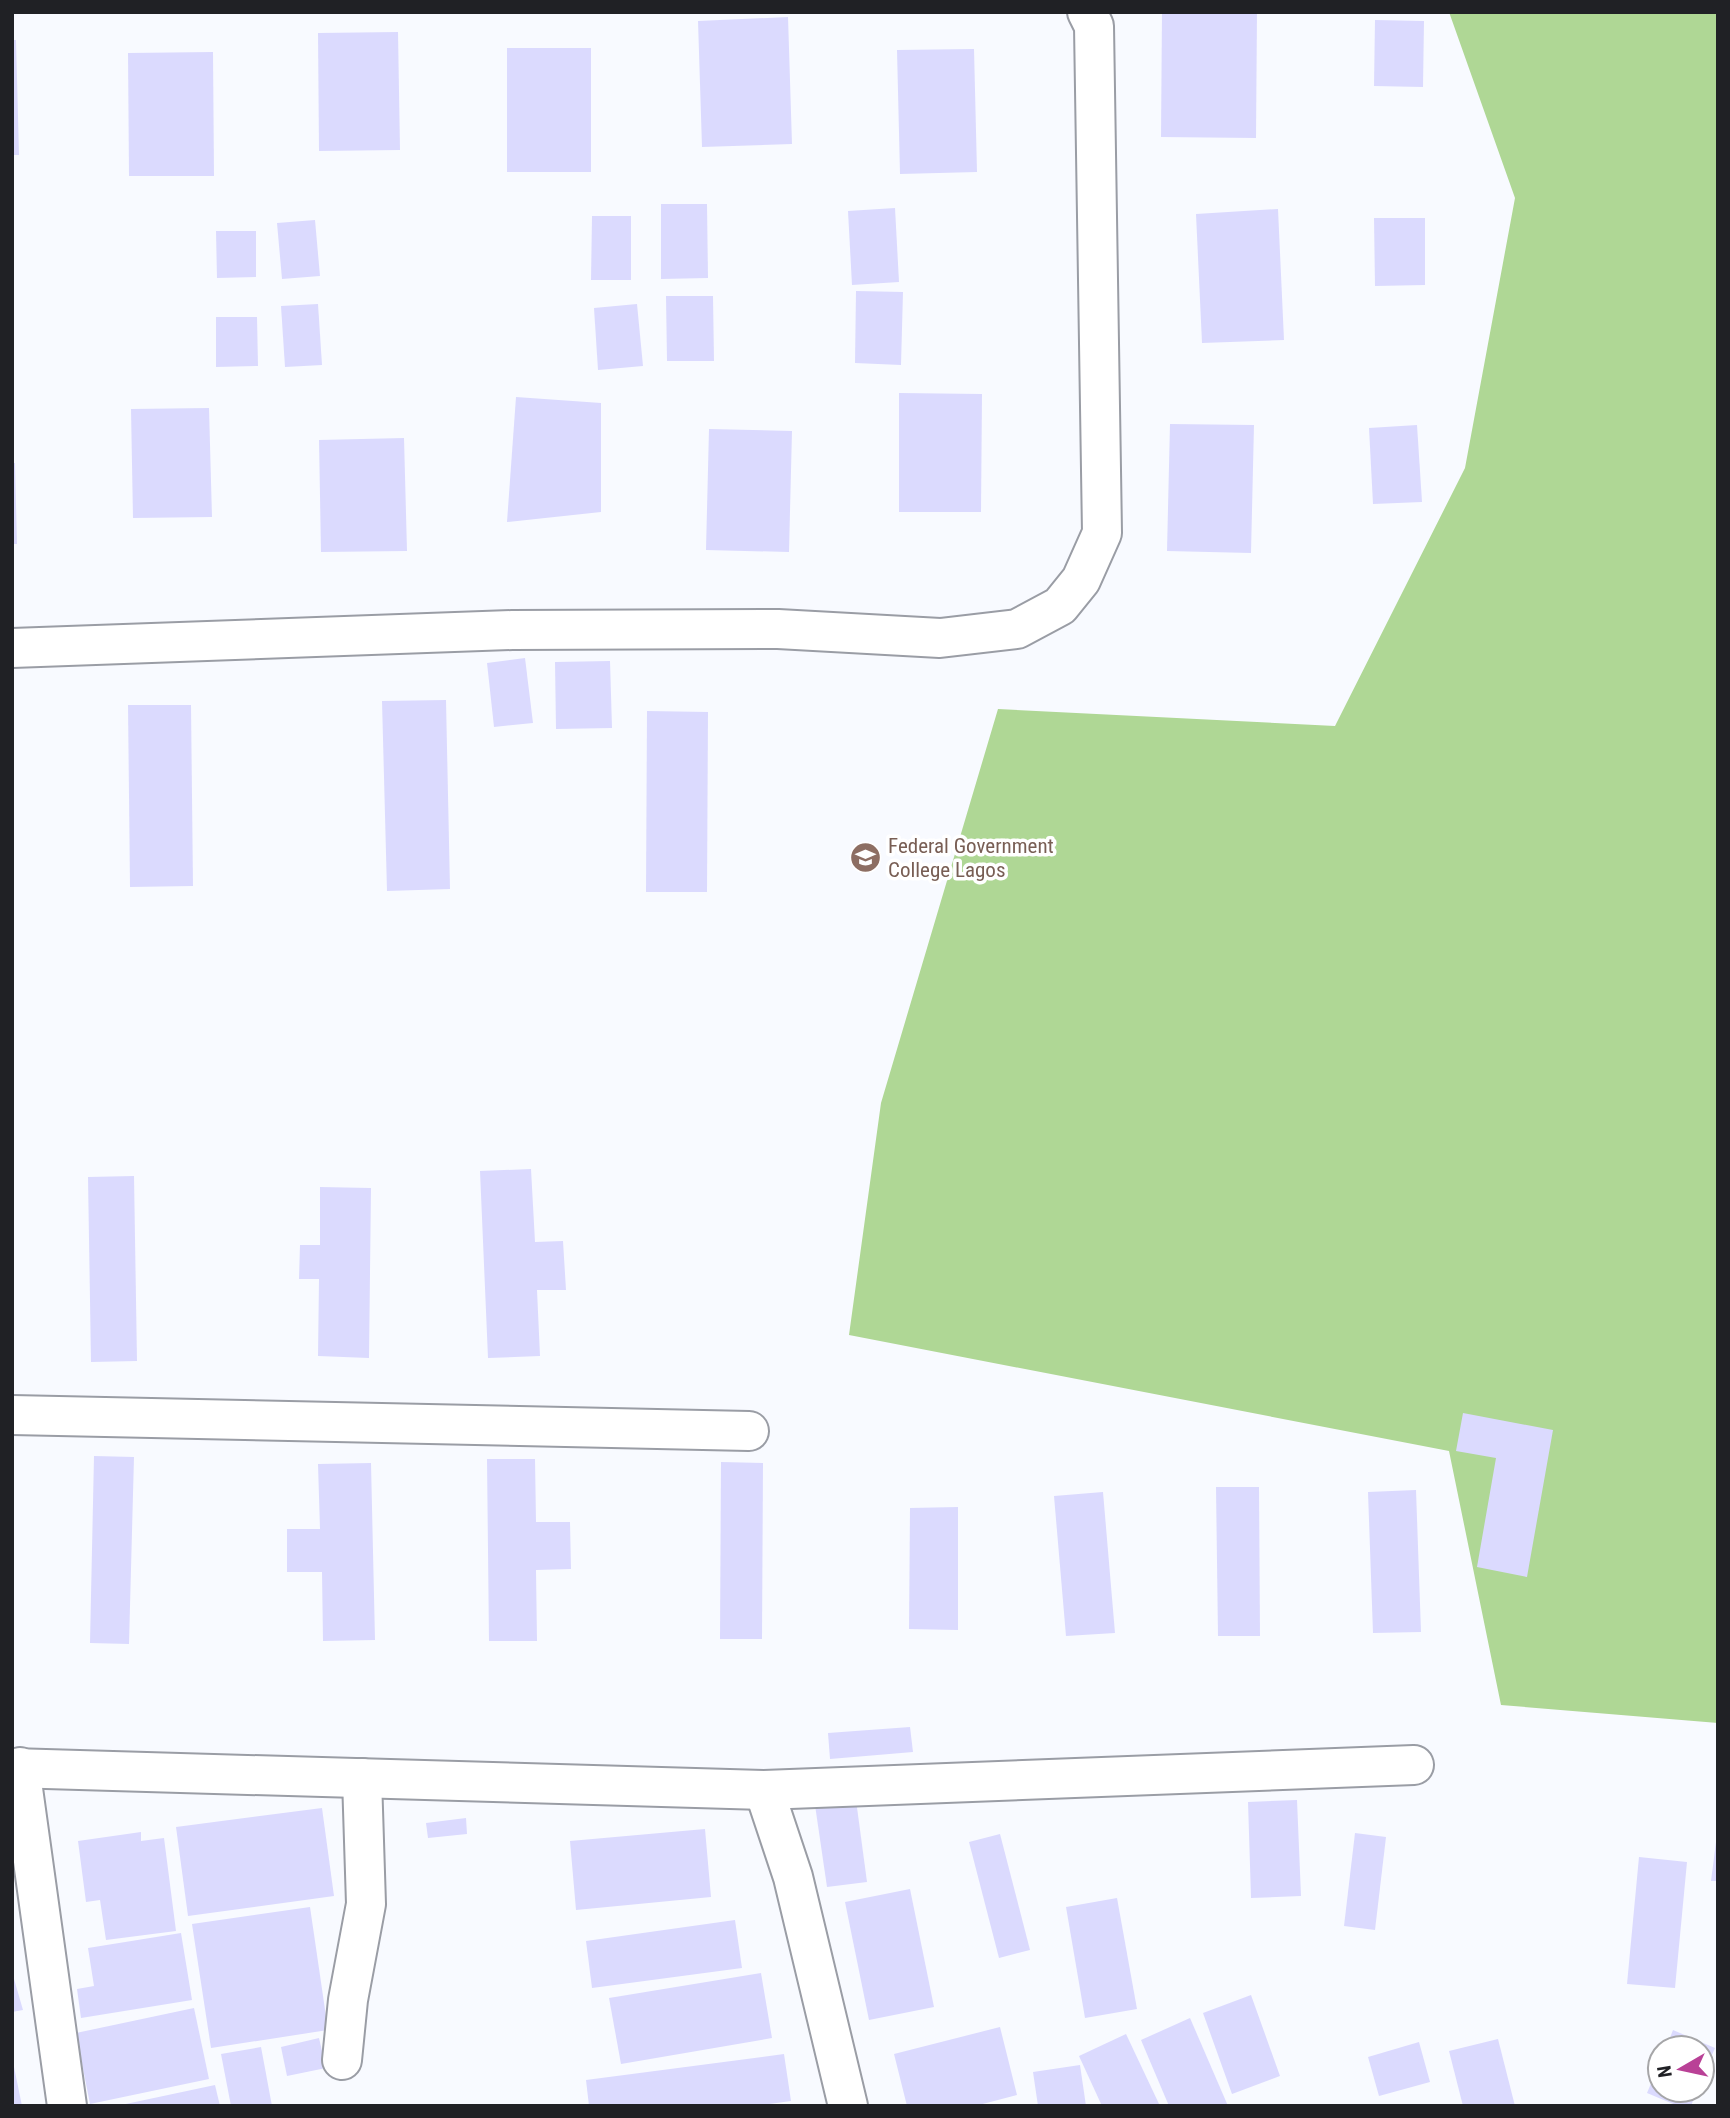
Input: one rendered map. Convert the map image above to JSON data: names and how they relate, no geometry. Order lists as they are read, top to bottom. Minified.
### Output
{"places":{"school or university":["Federal Government College Lagos"]},"north":"left"}
